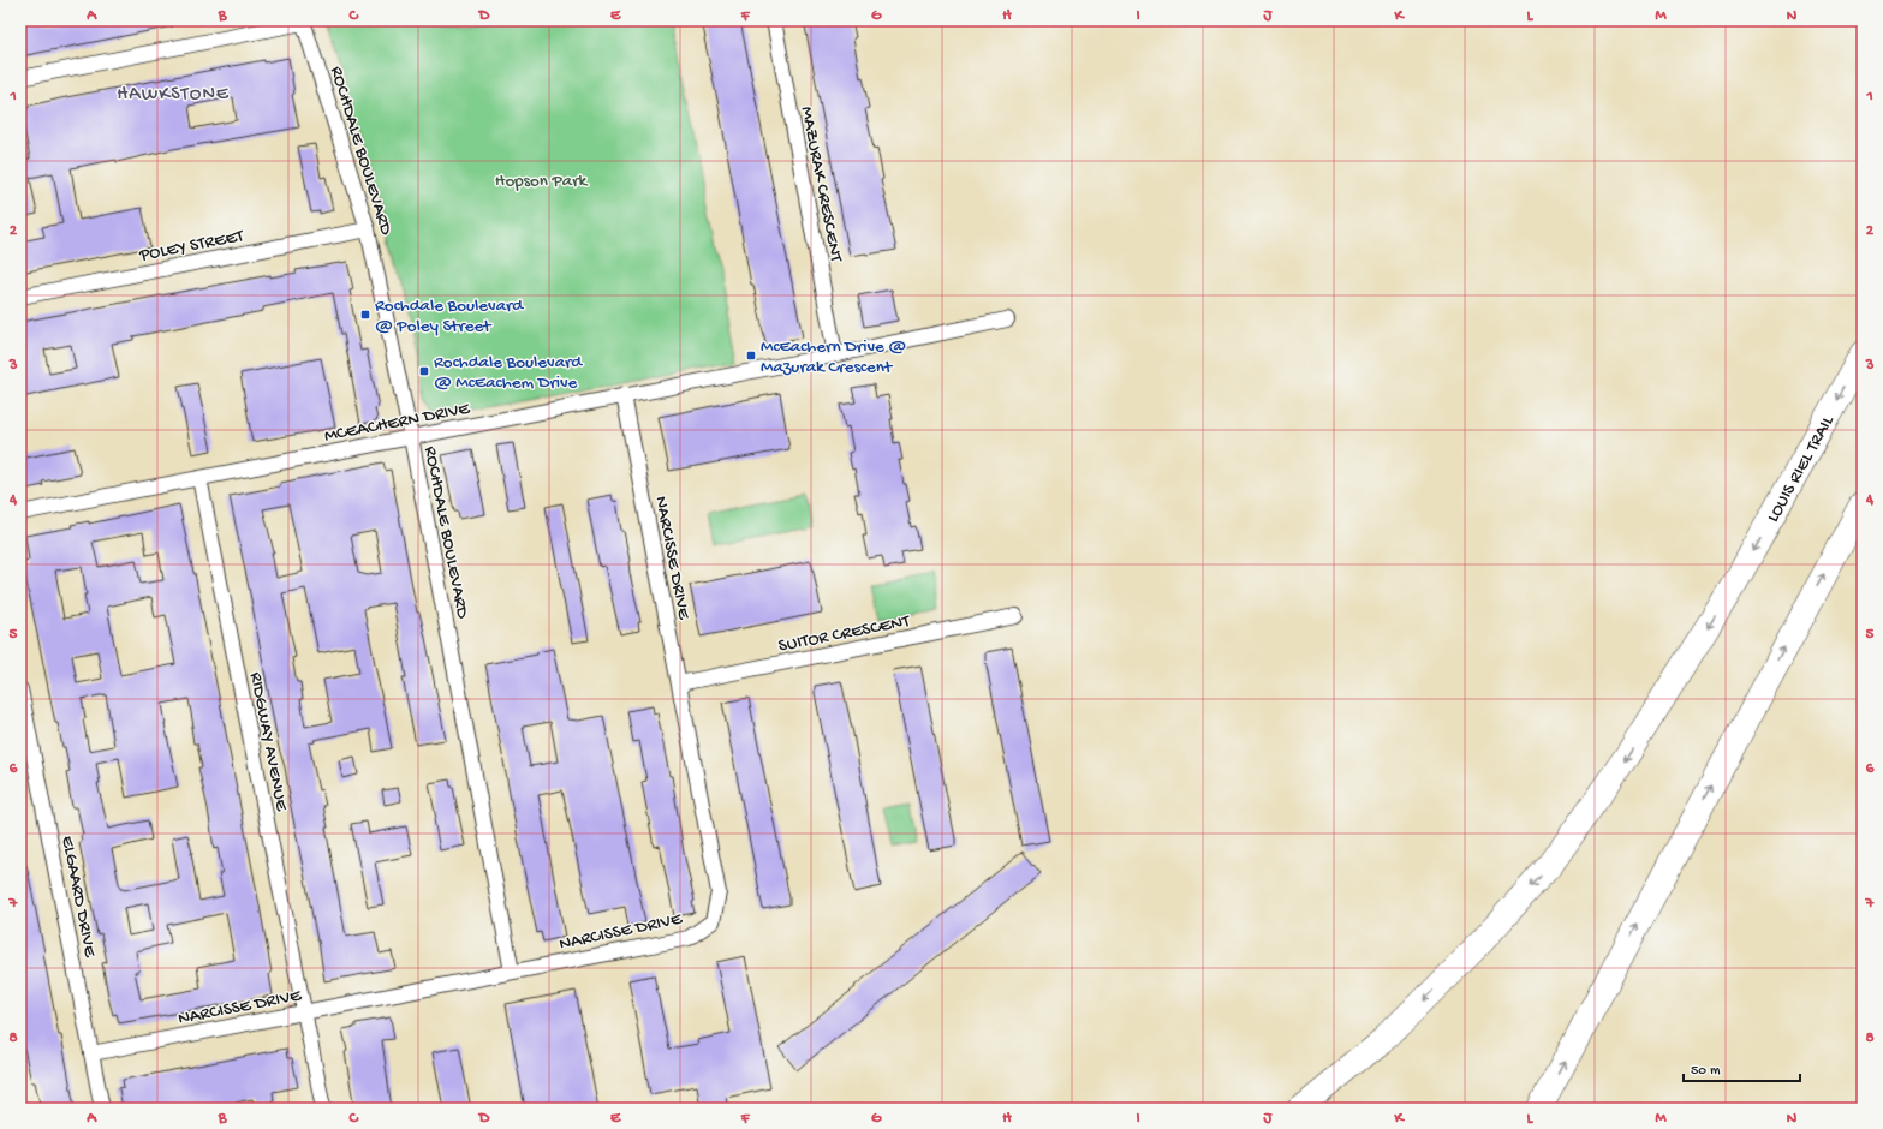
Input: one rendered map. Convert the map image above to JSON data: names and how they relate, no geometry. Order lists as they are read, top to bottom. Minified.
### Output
{"streets":{"highway":["LOUIS RIEL TRAIL"],"street":["ROCHDALE BOULEVARD","MAZURAK CRESCENT","POLEY STREET","MCEACHERN DRIVE","NARCISSE DRIVE","SUITOR CRESCENT","RIDGWAY AVENUE","ELGAARD DRIVE"]},"crossings":[["ROCHDALE BOULEVARD","POLEY STREET"],["ROCHDALE BOULEVARD","MCEACHERN DRIVE"],["ROCHDALE BOULEVARD","NARCISSE DRIVE"],["MAZURAK CRESCENT","MCEACHERN DRIVE"],["MCEACHERN DRIVE","NARCISSE DRIVE"],["MCEACHERN DRIVE","RIDGWAY AVENUE"],["NARCISSE DRIVE","SUITOR CRESCENT"],["NARCISSE DRIVE","RIDGWAY AVENUE"],["NARCISSE DRIVE","ELGAARD DRIVE"]],"districts":["HAWKSTONE"],"parks":["Hopson Park"],"places":{"transit":["Rochdale Boulevard @ Poley Street","McEachern Drive @ Mazurak Crescent","Rochdale Boulevard @ McEachem Drive"]},"scale_bar":"50 m","grid":{"columns":["A","B","C","D","E","F","G","H","I","J","K","L","M","N"],"rows":["1","2","3","4","5","6","7","8"]}}
